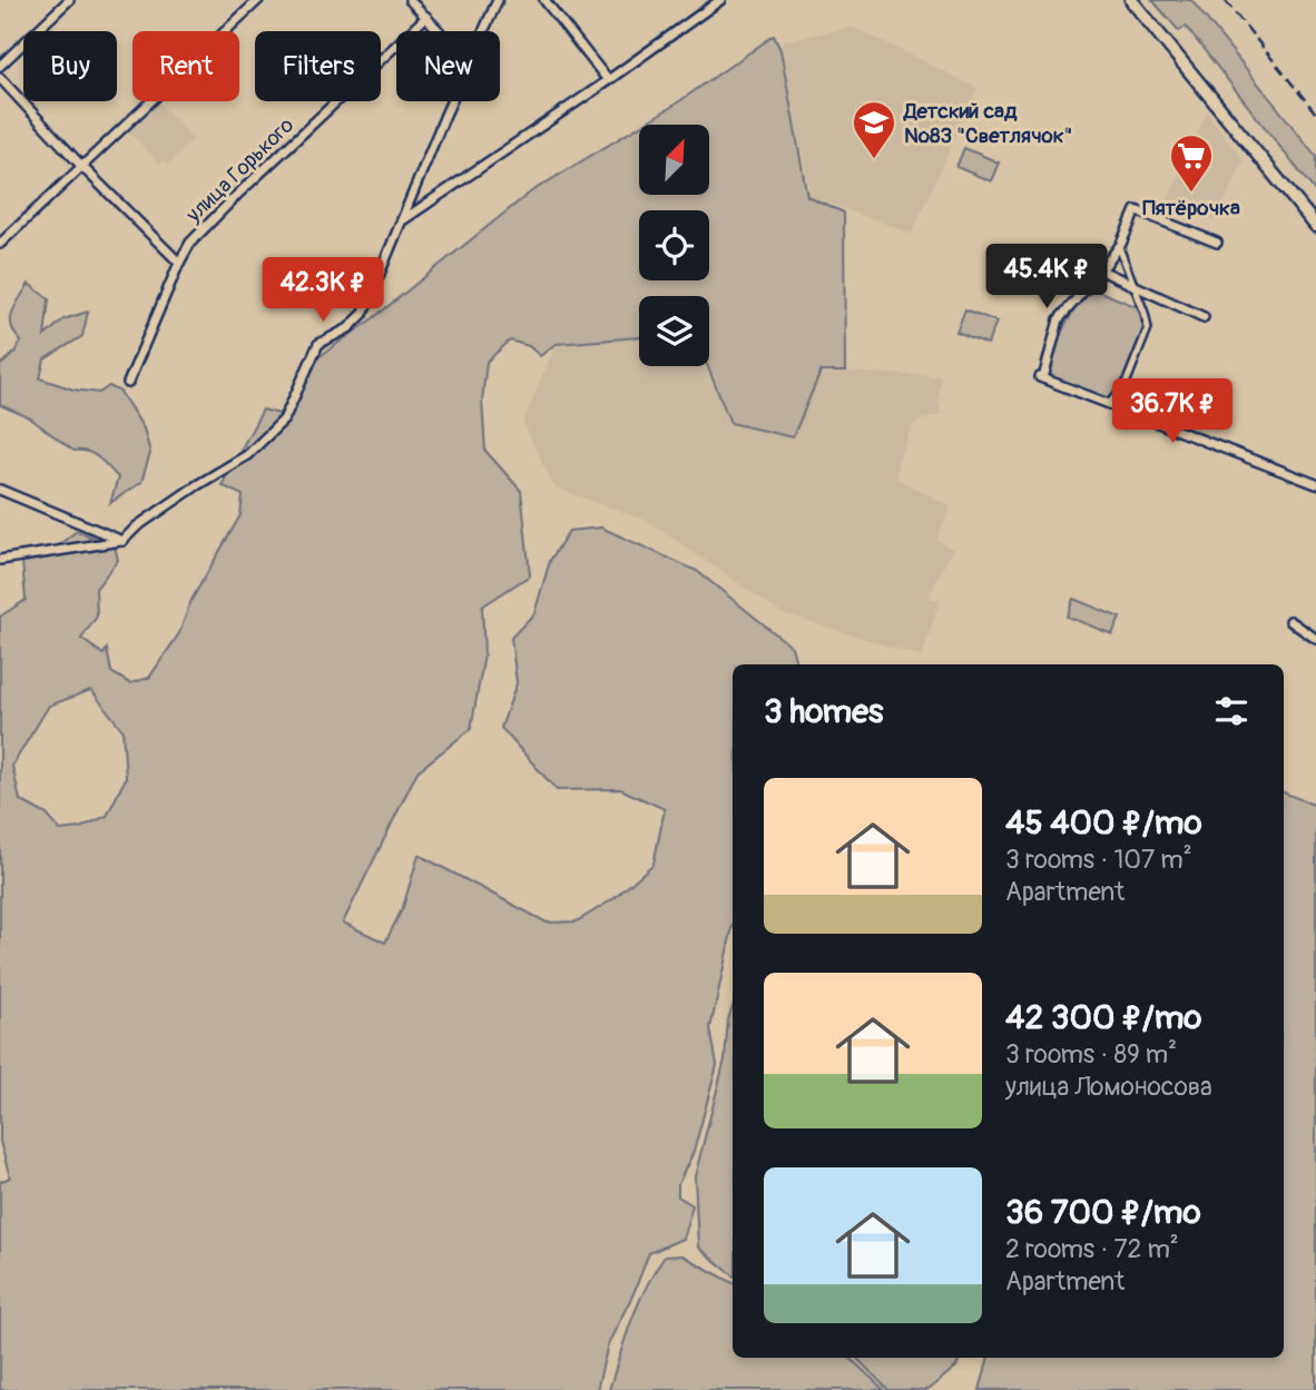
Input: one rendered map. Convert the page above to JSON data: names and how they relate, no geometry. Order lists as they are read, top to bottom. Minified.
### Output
{"streets":{"street":["улица Горького"]},"places":{"school or university":["Детский сад №83 \"Светлячок\""],"supermarket":["Пятёрочка"]},"north":"top right","page":{"chip":["Buy","Rent","Filters","New"],"price":["45.4K ₽","42.3K ₽","36.7K ₽"],"heading":"3 homes","list":[{"name":"45 400 ₽/mo","note":"3 rooms · 107 m² · Apartment"},{"name":"42 300 ₽/mo","note":"3 rooms · 89 m² · улица Ломоносова"},{"name":"36 700 ₽/mo","note":"2 rooms · 72 m² · Apartment"}]}}
